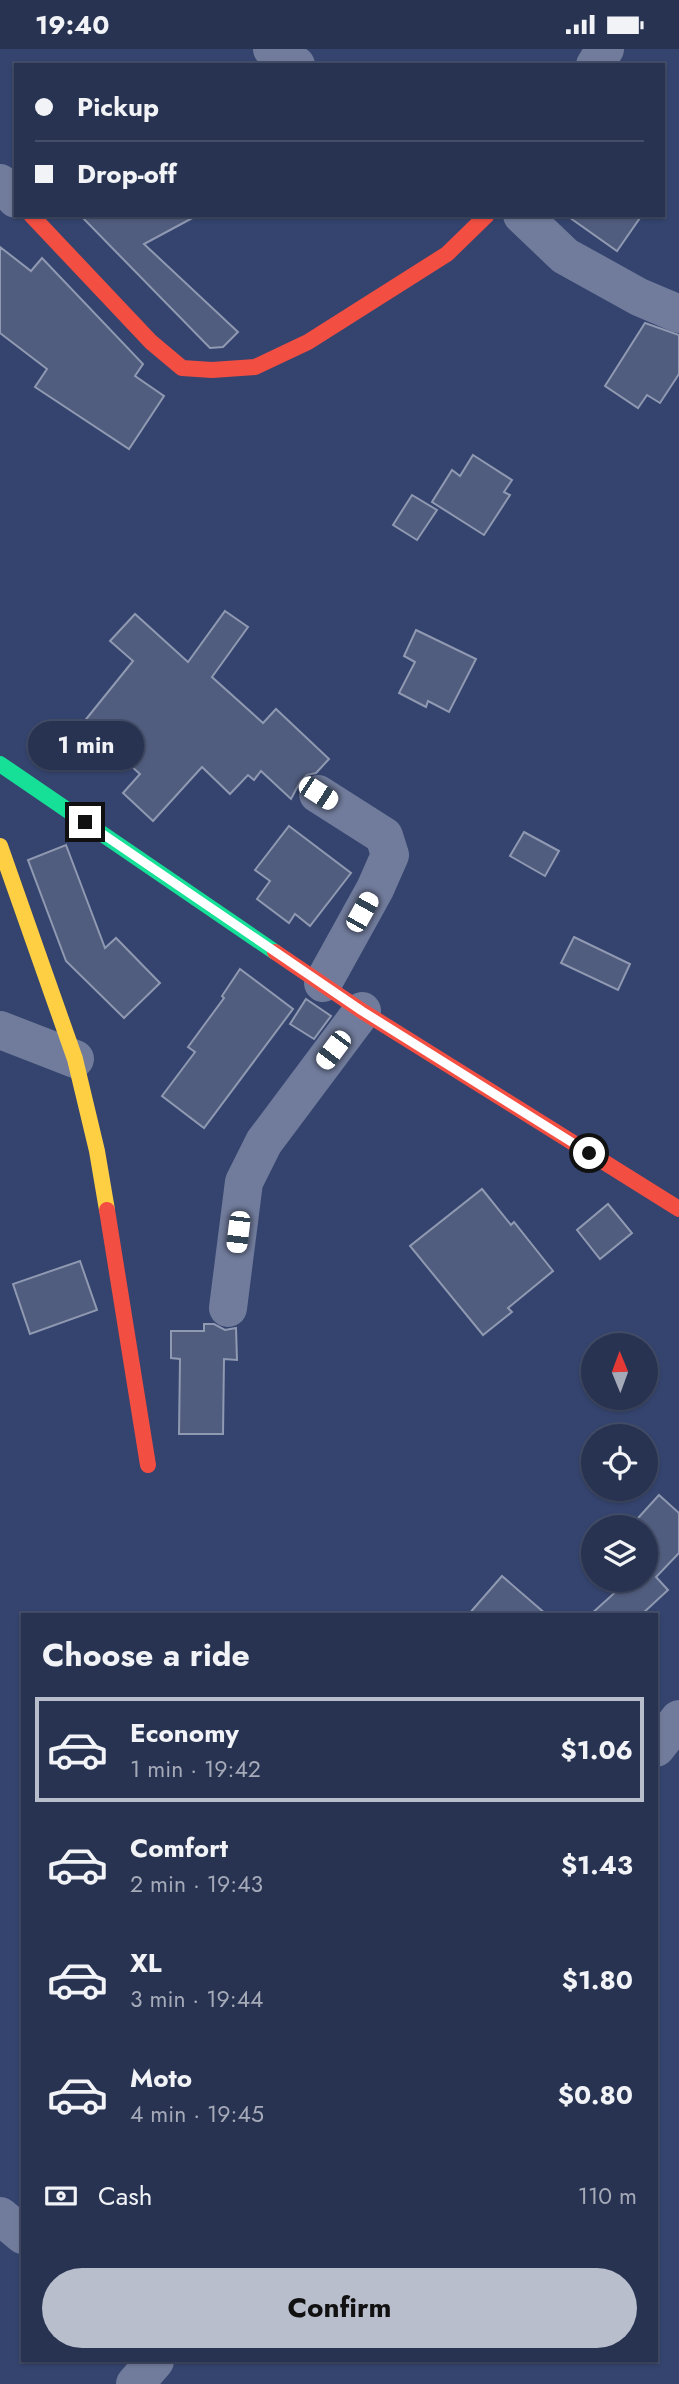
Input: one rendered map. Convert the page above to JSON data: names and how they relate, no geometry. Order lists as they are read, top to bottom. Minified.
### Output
{"north":"top","page":{"status":"19:40","banner":["Pickup","Drop-off"],"bubble":"1 min","heading":"Choose a ride","list":[{"name":"Economy","note":"1 min · 19:42","value":"$1.06"},{"name":"Comfort","note":"2 min · 19:43","value":"$1.43"},{"name":"XL","note":"3 min · 19:44","value":"$1.80"},{"name":"Moto","note":"4 min · 19:45","value":"$0.80"}],"pay":["Cash","110 m"],"buttons":"Confirm"}}
